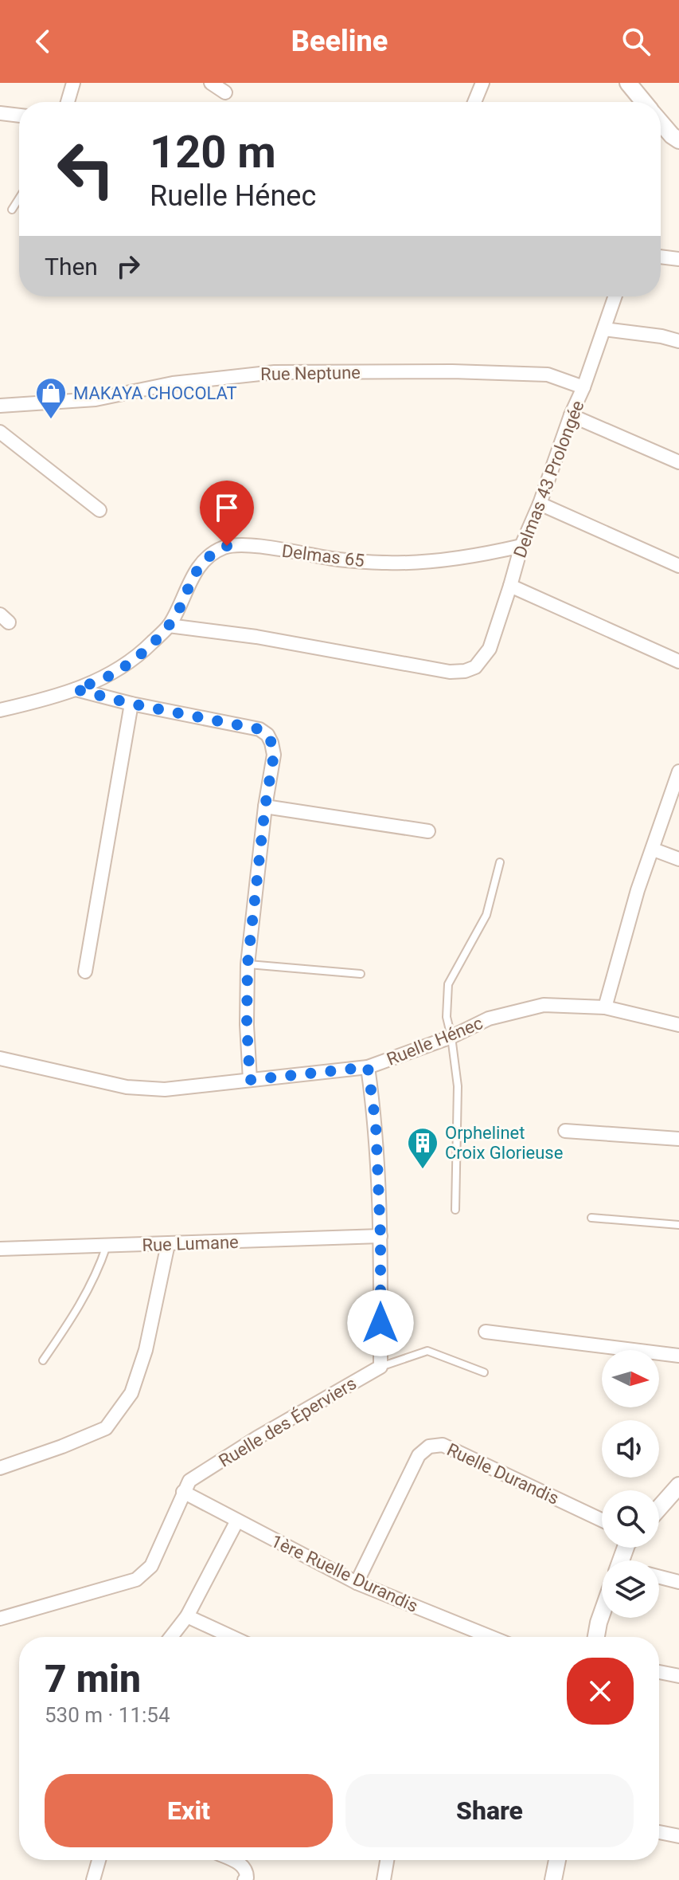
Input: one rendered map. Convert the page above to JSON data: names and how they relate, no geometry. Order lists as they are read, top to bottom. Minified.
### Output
{"streets":{"street":["Rue Neptune","Delmas 43 Prolongée","Delmas 65","Ruelle Hénec","Rue Lumane","Ruelle des Éperviers","Ruelle Durandis","1ère Ruelle Durandis"]},"crossings":[["Rue Neptune","Delmas 43 Prolongée"],["Delmas 43 Prolongée","Delmas 65"],["Ruelle des Éperviers","1ère Ruelle Durandis"],["Ruelle Durandis","1ère Ruelle Durandis"]],"places":{"shop":["MAKAYA CHOCOLAT"],"building":["Orphelinet Croix Glorieuse"]},"north":"right","page":{"header":"Beeline","turn":["120 m","Ruelle Hénec"],"then":"Then","heading":["7 min","530 m · 11:54"],"buttons":["Exit","Share"]}}
